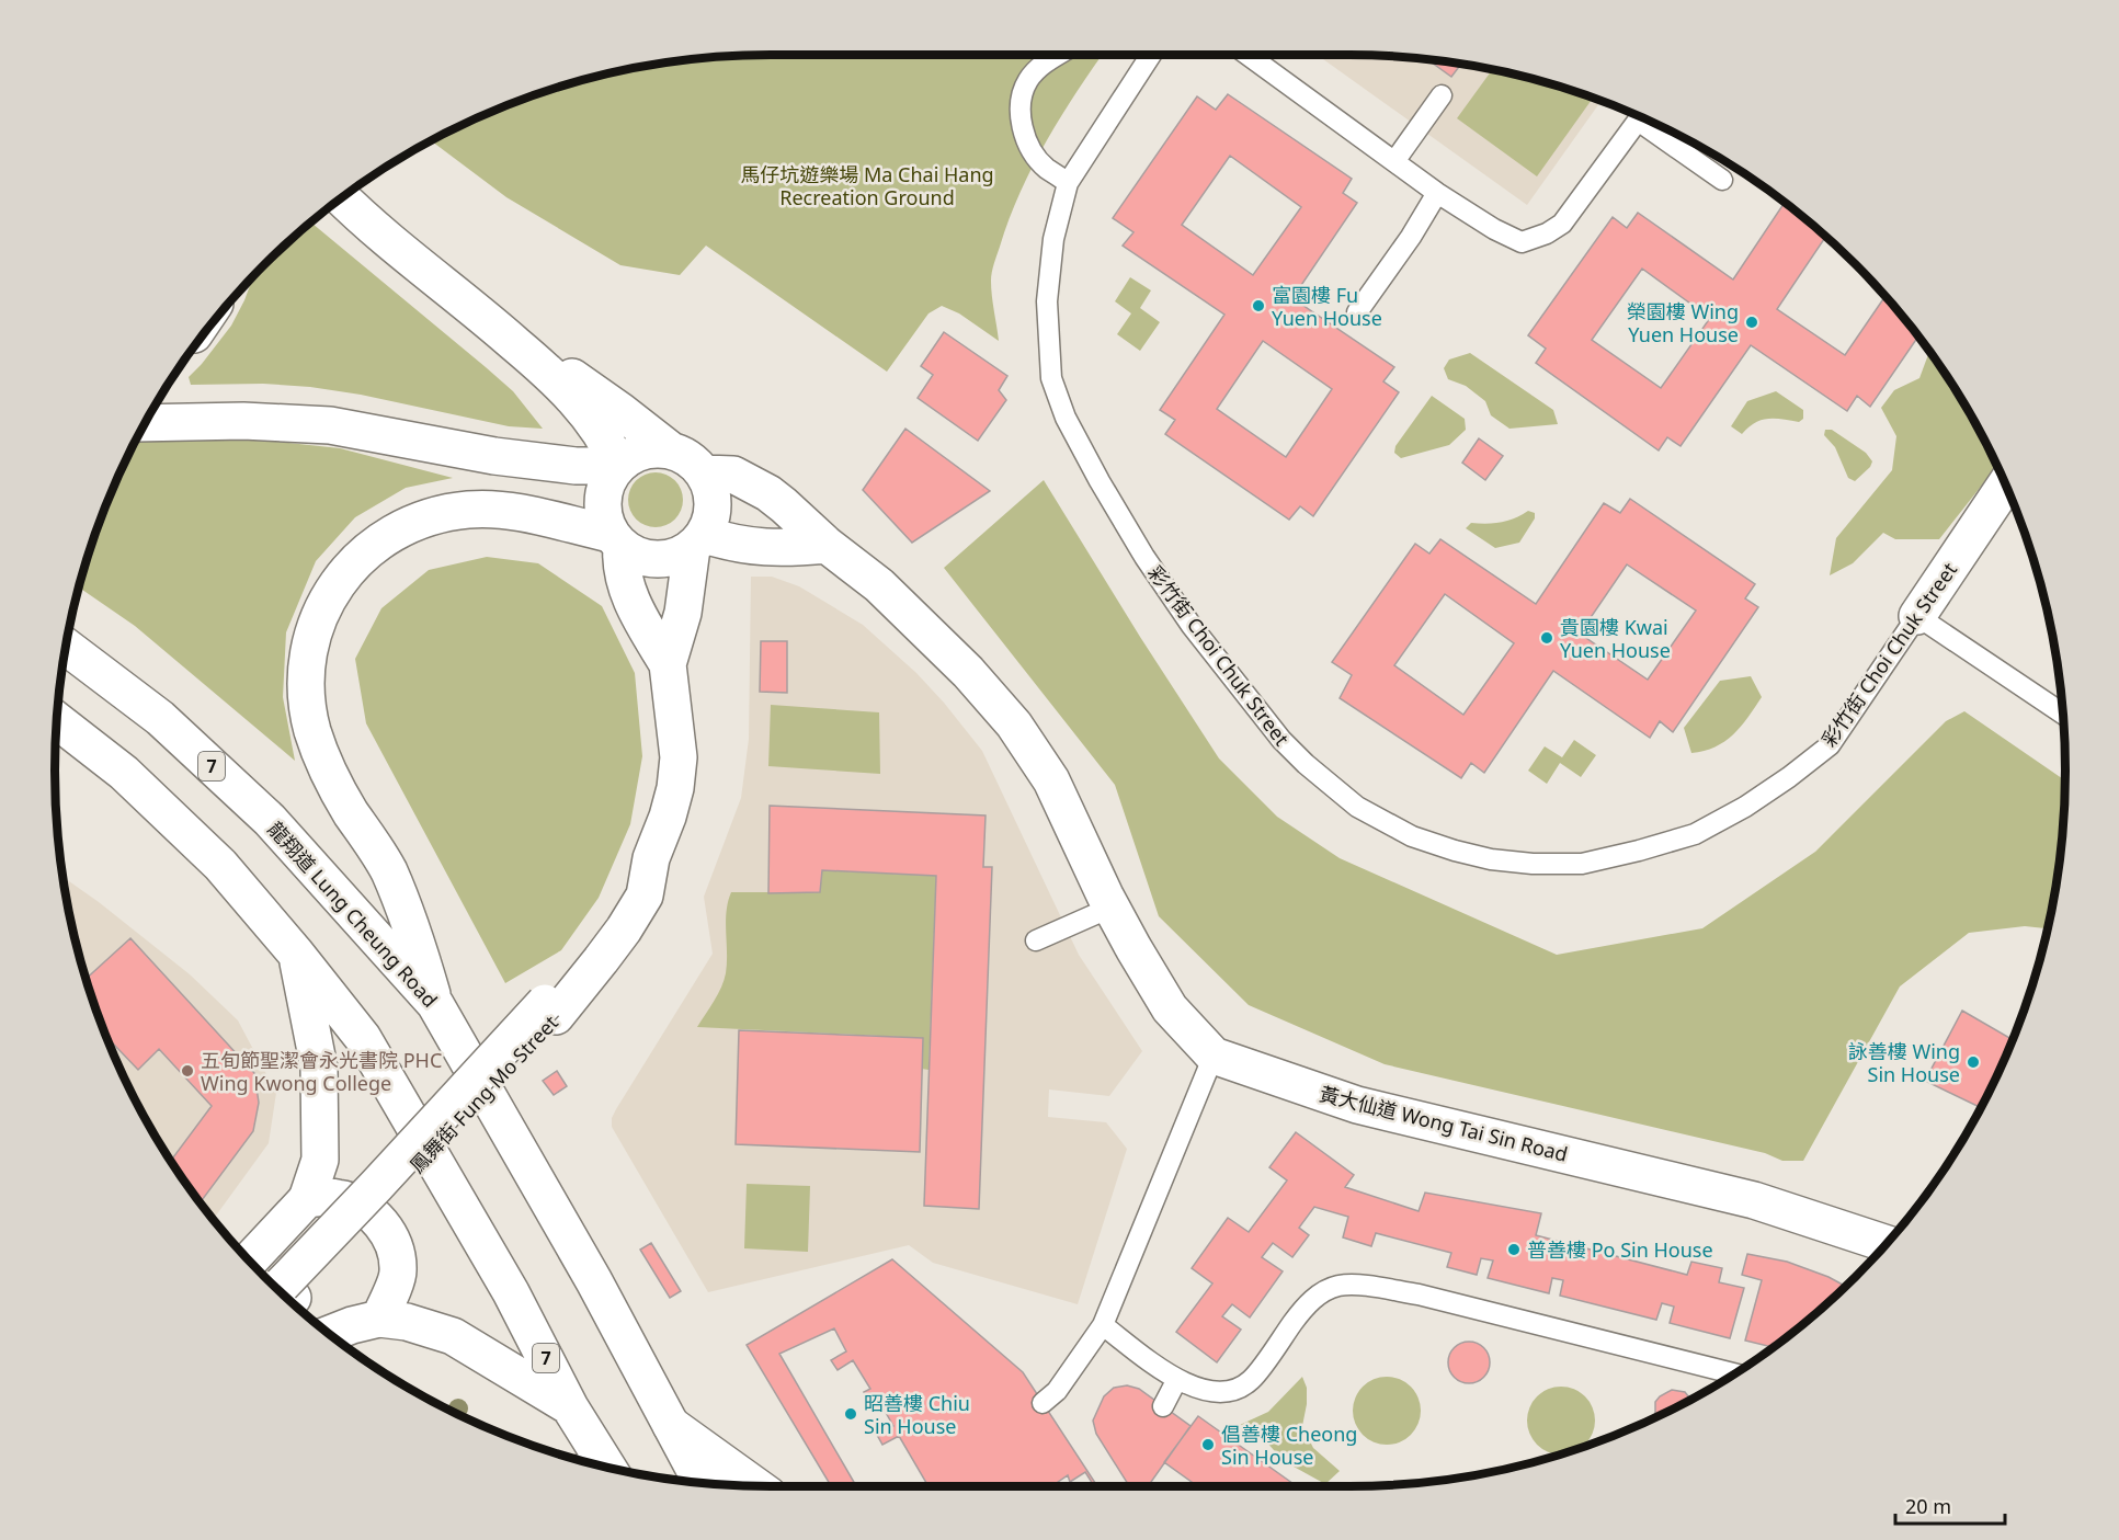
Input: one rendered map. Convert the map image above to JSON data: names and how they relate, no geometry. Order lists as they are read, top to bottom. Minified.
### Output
{"streets":{"main road":["彩竹街 Choi Chuk Street","7","龍翔道 Lung Cheung Road","鳳舞街 Fung Mo Street","黃大仙道 Wong Tai Sin Road"]},"parks":["馬仔坑遊樂場 Ma Chai Hang Recreation Ground"],"places":["富園樓 Fu Yuen House","榮園樓 Wing Yuen House","貴園樓 Kwai Yuen House","詠善樓 Wing Sin House","五旬節聖潔會永光書院 PHC Wing Kwong College","普善樓 Po Sin House","昭善樓 Chiu Sin House","倡善樓 Cheong Sin House"],"scale_bar":"20 m"}
